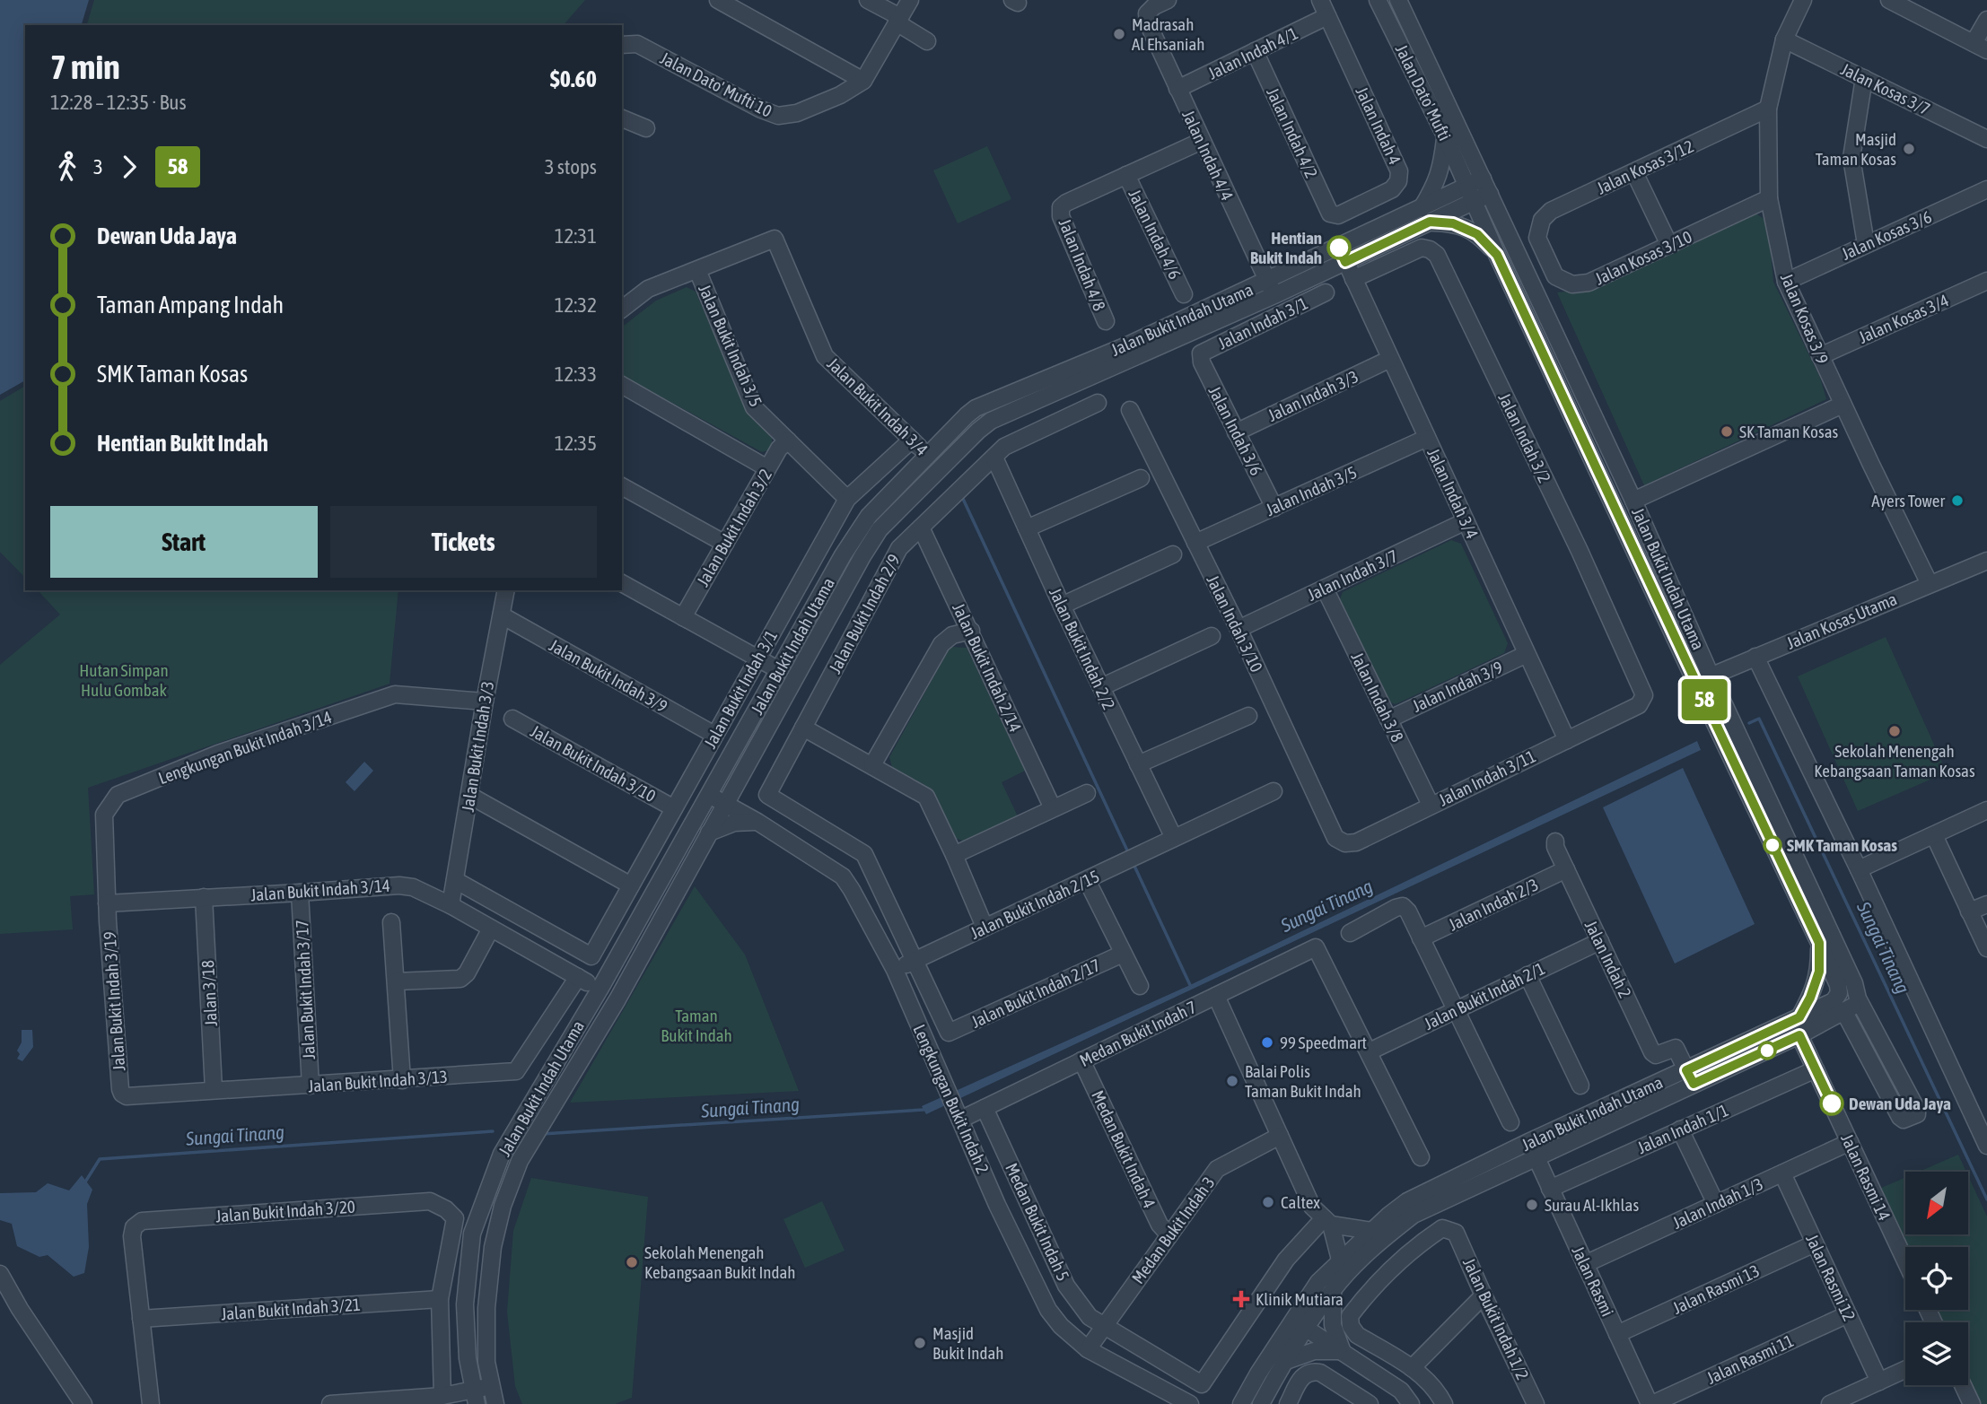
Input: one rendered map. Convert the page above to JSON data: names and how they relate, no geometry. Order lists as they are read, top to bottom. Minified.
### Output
{"streets":{"street":["Jalan Indah 4/1","Jalan Dato' Mufti 10","Jalan Kosas 3/7","Jalan Dato' Mufti","Jalan Indah 4","Jalan Indah 4/2","Jalan Indah 4/4","Jalan Kosas 3/12","Jalan Indah 4/6","Jalan Kosas 3/6","Jalan Kosas 3/10","Jalan Indah 4/8","Jalan Kosas 3/9","Jalan Kosas 3/4","Jalan Bukit Indah Utama","Jalan Indah 3/1","Jalan Bukit Indah 3/5","Jalan Indah 3/3","Jalan Bukit Indah 3/4","Jalan Indah 3/6","Jalan Indah 3/2","Jalan Indah 3/5","Jalan Indah 3/4","Jalan Bukit Indah 3/2","Jalan Indah 3/7","Jalan Bukit Indah 2/9","Jalan Kosas Utama","Jalan Indah 3/10","Jalan Bukit Indah 2/2","Jalan Bukit Indah 2/14","Jalan Bukit Indah 3/9","Jalan Indah 3/9","Jalan Bukit Indah 3/1","Jalan Indah 3/8","Jalan Bukit Indah 3/3","Lengkungan Bukit Indah 3/14","Jalan Bukit Indah 3/10","Jalan Indah 3/11","Jalan Bukit Indah 3/14","Jalan Bukit Indah 2/15","Jalan Indah 2/3","Jalan Indah 2","Jalan Bukit Indah 3/17","Jalan 3/18","Jalan Bukit Indah 2/17","Jalan Bukit Indah 2/1","Jalan Bukit Indah 3/19","Medan Bukit Indah 7","Jalan Bukit Indah 3/13","Lengkungan Bukit Indah 2","Jalan Indah 1/1","Medan Bukit Indah 4","Jalan Rasmi 14","Jalan Indah 1/3","Jalan Bukit Indah 3/20","Medan Bukit Indah 5","Medan Bukit Indah 3","Jalan Rasmi 12","Jalan Rasmi","Jalan Rasmi 13","Jalan Bukit Indah 3/21","Jalan Bukit Indah 1/2","Jalan Rasmi 11"]},"crossings":[["Jalan Indah 4/1","Jalan Indah 4"],["Jalan Indah 4/1","Jalan Indah 4/2"],["Jalan Indah 4/1","Jalan Indah 4/4"],["Jalan Kosas 3/7","Jalan Kosas 3/9"],["Jalan Dato' Mufti","Jalan Bukit Indah Utama"],["Jalan Indah 4","Jalan Indah 4/2"],["Jalan Indah 4/4","Jalan Bukit Indah Utama"],["Jalan Kosas 3/12","Jalan Kosas 3/10"],["Jalan Kosas 3/12","Jalan Kosas 3/9"],["Jalan Indah 4/6","Jalan Indah 4/8"],["Jalan Kosas 3/6","Jalan Kosas 3/9"],["Jalan Kosas 3/10","Jalan Kosas 3/9"],["Jalan Kosas 3/9","Jalan Kosas 3/4"],["Jalan Kosas 3/9","Jalan Kosas Utama"],["Jalan Bukit Indah Utama","Jalan Bukit Indah 3/4"],["Jalan Bukit Indah Utama","Jalan Indah 3/4"],["Jalan Bukit Indah Utama","Jalan Kosas Utama"],["Jalan Bukit Indah Utama","Jalan Bukit Indah 3/14"],["Jalan Bukit Indah Utama","Jalan Indah 2"],["Jalan Bukit Indah Utama","Lengkungan Bukit Indah 2"],["Jalan Bukit Indah Utama","Jalan Rasmi 14"],["Jalan Bukit Indah Utama","Jalan Rasmi"],["Jalan Indah 3/1","Jalan Indah 3/6"],["Jalan Bukit Indah 3/5","Jalan Bukit Indah 3/4"],["Jalan Bukit Indah 3/5","Jalan Bukit Indah 3/2"],["Jalan Bukit Indah 3/5","Jalan Bukit Indah 3/1"],["Jalan Indah 3/3","Jalan Indah 3/6"],["Jalan Indah 3/3","Jalan Indah 3/4"],["Jalan Bukit Indah 3/4","Jalan Bukit Indah 3/1"],["Jalan Indah 3/6","Jalan Indah 3/5"],["Jalan Indah 3/2","Jalan Indah 3/4"],["Jalan Indah 3/2","Jalan Indah 3/11"],["Jalan Indah 3/5","Jalan Indah 3/4"],["Jalan Indah 3/5","Jalan Indah 3/10"],["Jalan Indah 3/4","Jalan Indah 3/7"],["Jalan Indah 3/4","Jalan Indah 3/9"],["Jalan Indah 3/4","Jalan Indah 3/11"],["Jalan Indah 3/7","Jalan Indah 3/10"],["Jalan Indah 3/7","Jalan Indah 3/8"],["Jalan Bukit Indah 2/9","Jalan Bukit Indah 2/2"],["Jalan Bukit Indah 2/9","Jalan Bukit Indah 2/14"],["Jalan Bukit Indah 2/9","Jalan Bukit Indah 2/15"],["Jalan Bukit Indah 2/9","Jalan Bukit Indah 2/17"],["Jalan Indah 3/10","Jalan Indah 3/11"],["Jalan Bukit Indah 2/2","Jalan Bukit Indah 2/15"],["Jalan Bukit Indah 3/9","Jalan Bukit Indah 3/1"],["Jalan Bukit Indah 3/9","Jalan Bukit Indah 3/3"],["Jalan Indah 3/9","Jalan Indah 3/8"],["Jalan Bukit Indah 3/1","Jalan Bukit Indah 3/3"],["Jalan Bukit Indah 3/1","Jalan Bukit Indah 3/10"],["Jalan Indah 3/8","Jalan Indah 3/11"],["Jalan Bukit Indah 3/3","Lengkungan Bukit Indah 3/14"],["Jalan Bukit Indah 3/3","Jalan Bukit Indah 3/14"],["Lengkungan Bukit Indah 3/14","Jalan Bukit Indah 3/14"],["Lengkungan Bukit Indah 3/14","Jalan Bukit Indah 3/19"],["Jalan Bukit Indah 3/14","Jalan Bukit Indah 3/17"],["Jalan Bukit Indah 3/14","Jalan 3/18"],["Jalan Bukit Indah 3/14","Jalan Bukit Indah 3/19"],["Jalan Bukit Indah 3/14","Jalan Bukit Indah 3/13"],["Jalan Bukit Indah 2/15","Jalan Bukit Indah 2/17"],["Jalan Bukit Indah 2/15","Lengkungan Bukit Indah 2"],["Jalan Indah 2/3","Jalan Indah 2"],["Jalan Indah 2","Jalan Bukit Indah 2/1"],["Jalan Bukit Indah 3/17","Jalan Bukit Indah 3/13"],["Jalan 3/18","Jalan Bukit Indah 3/13"],["Jalan Bukit Indah 2/1","Medan Bukit Indah 7"],["Jalan Bukit Indah 3/19","Jalan Bukit Indah 3/13"],["Medan Bukit Indah 7","Lengkungan Bukit Indah 2"],["Medan Bukit Indah 7","Medan Bukit Indah 4"],["Medan Bukit Indah 7","Medan Bukit Indah 5"],["Lengkungan Bukit Indah 2","Medan Bukit Indah 3"],["Jalan Indah 1/1","Jalan Rasmi 14"],["Jalan Indah 1/1","Jalan Rasmi"],["Medan Bukit Indah 4","Medan Bukit Indah 3"],["Jalan Rasmi 14","Jalan Indah 1/3"],["Jalan Indah 1/3","Jalan Rasmi 12"],["Jalan Indah 1/3","Jalan Rasmi"],["Jalan Bukit Indah 3/20","Jalan Bukit Indah 3/21"],["Medan Bukit Indah 5","Medan Bukit Indah 3"],["Jalan Rasmi 12","Jalan Rasmi 13"],["Jalan Rasmi 12","Jalan Rasmi 11"],["Jalan Rasmi","Jalan Rasmi 13"],["Jalan Rasmi","Jalan Rasmi 11"]],"water":["Sungai Tinang"],"parks":["Hutan Simpan Hulu Gombak","Taman Bukit Indah"],"places":{"other":["Madrasah Al Ehsaniah","Masjid Taman Kosas","Hentian Bukit Indah","SK Taman Kosas","Ayers Tower","Sekolah Menengah Kebangsaan Taman Kosas","SMK Taman Kosas","99 Speedmart","Balai Polis Taman Bukit Indah","Dewan Uda Jaya","Caltex","Surau Al-Ikhlas","Sekolah Menengah Kebangsaan Bukit Indah","Masjid Bukit Indah"],"health":["Klinik Mutiara"]},"lines":["bus line 58"],"north":"bottom left","page":{"on_map":"58","heading":["7 min","12:28 – 12:35 · Bus","$0.60"],"legs":["3","58","3 stops"],"list":[{"name":"Dewan Uda Jaya","value":"12:31"},{"name":"Taman Ampang Indah","value":"12:32"},{"name":"SMK Taman Kosas","value":"12:33"},{"name":"Hentian Bukit Indah","value":"12:35"}],"buttons":["Start","Tickets"]}}
